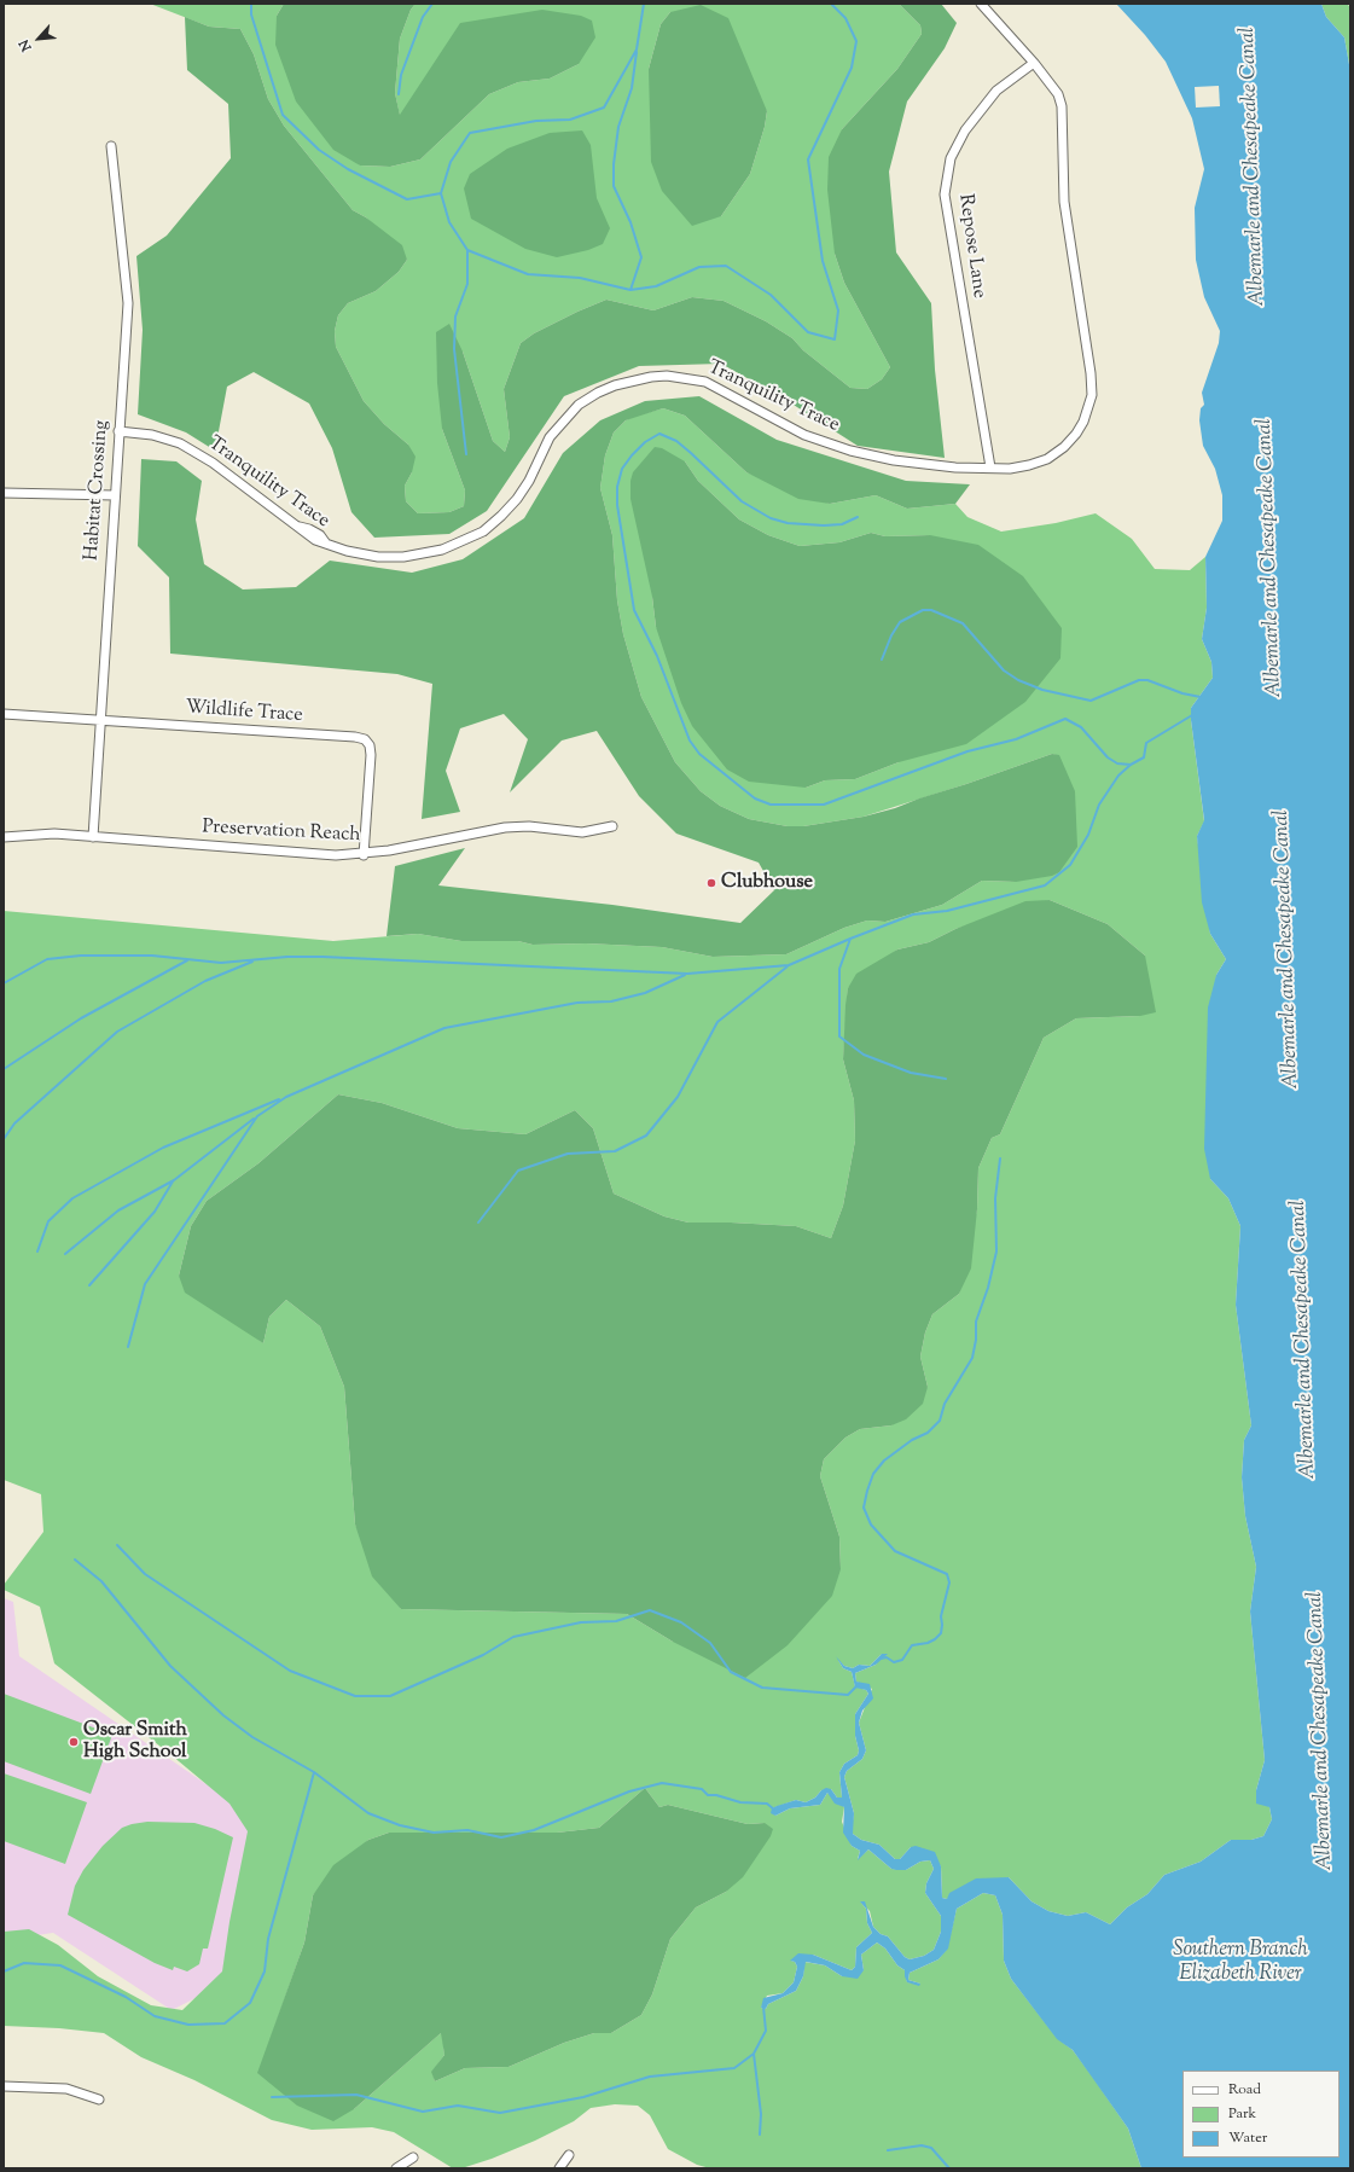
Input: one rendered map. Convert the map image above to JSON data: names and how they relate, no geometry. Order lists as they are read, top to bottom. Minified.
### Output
{"streets":{"street":["Repose Lane","Tranquility Trace","Habitat Crossing","Wildlife Trace","Preservation Reach"]},"crossings":[["Repose Lane","Tranquility Trace"],["Tranquility Trace","Habitat Crossing"],["Habitat Crossing","Wildlife Trace"],["Habitat Crossing","Preservation Reach"],["Wildlife Trace","Preservation Reach"]],"water":["Albemarle and Chesapeake Canal","Southern Branch Elizabeth River"],"places":["Clubhouse","Oscar Smith High School"],"legend":["Road","Park","Water"],"north":"bottom left"}
